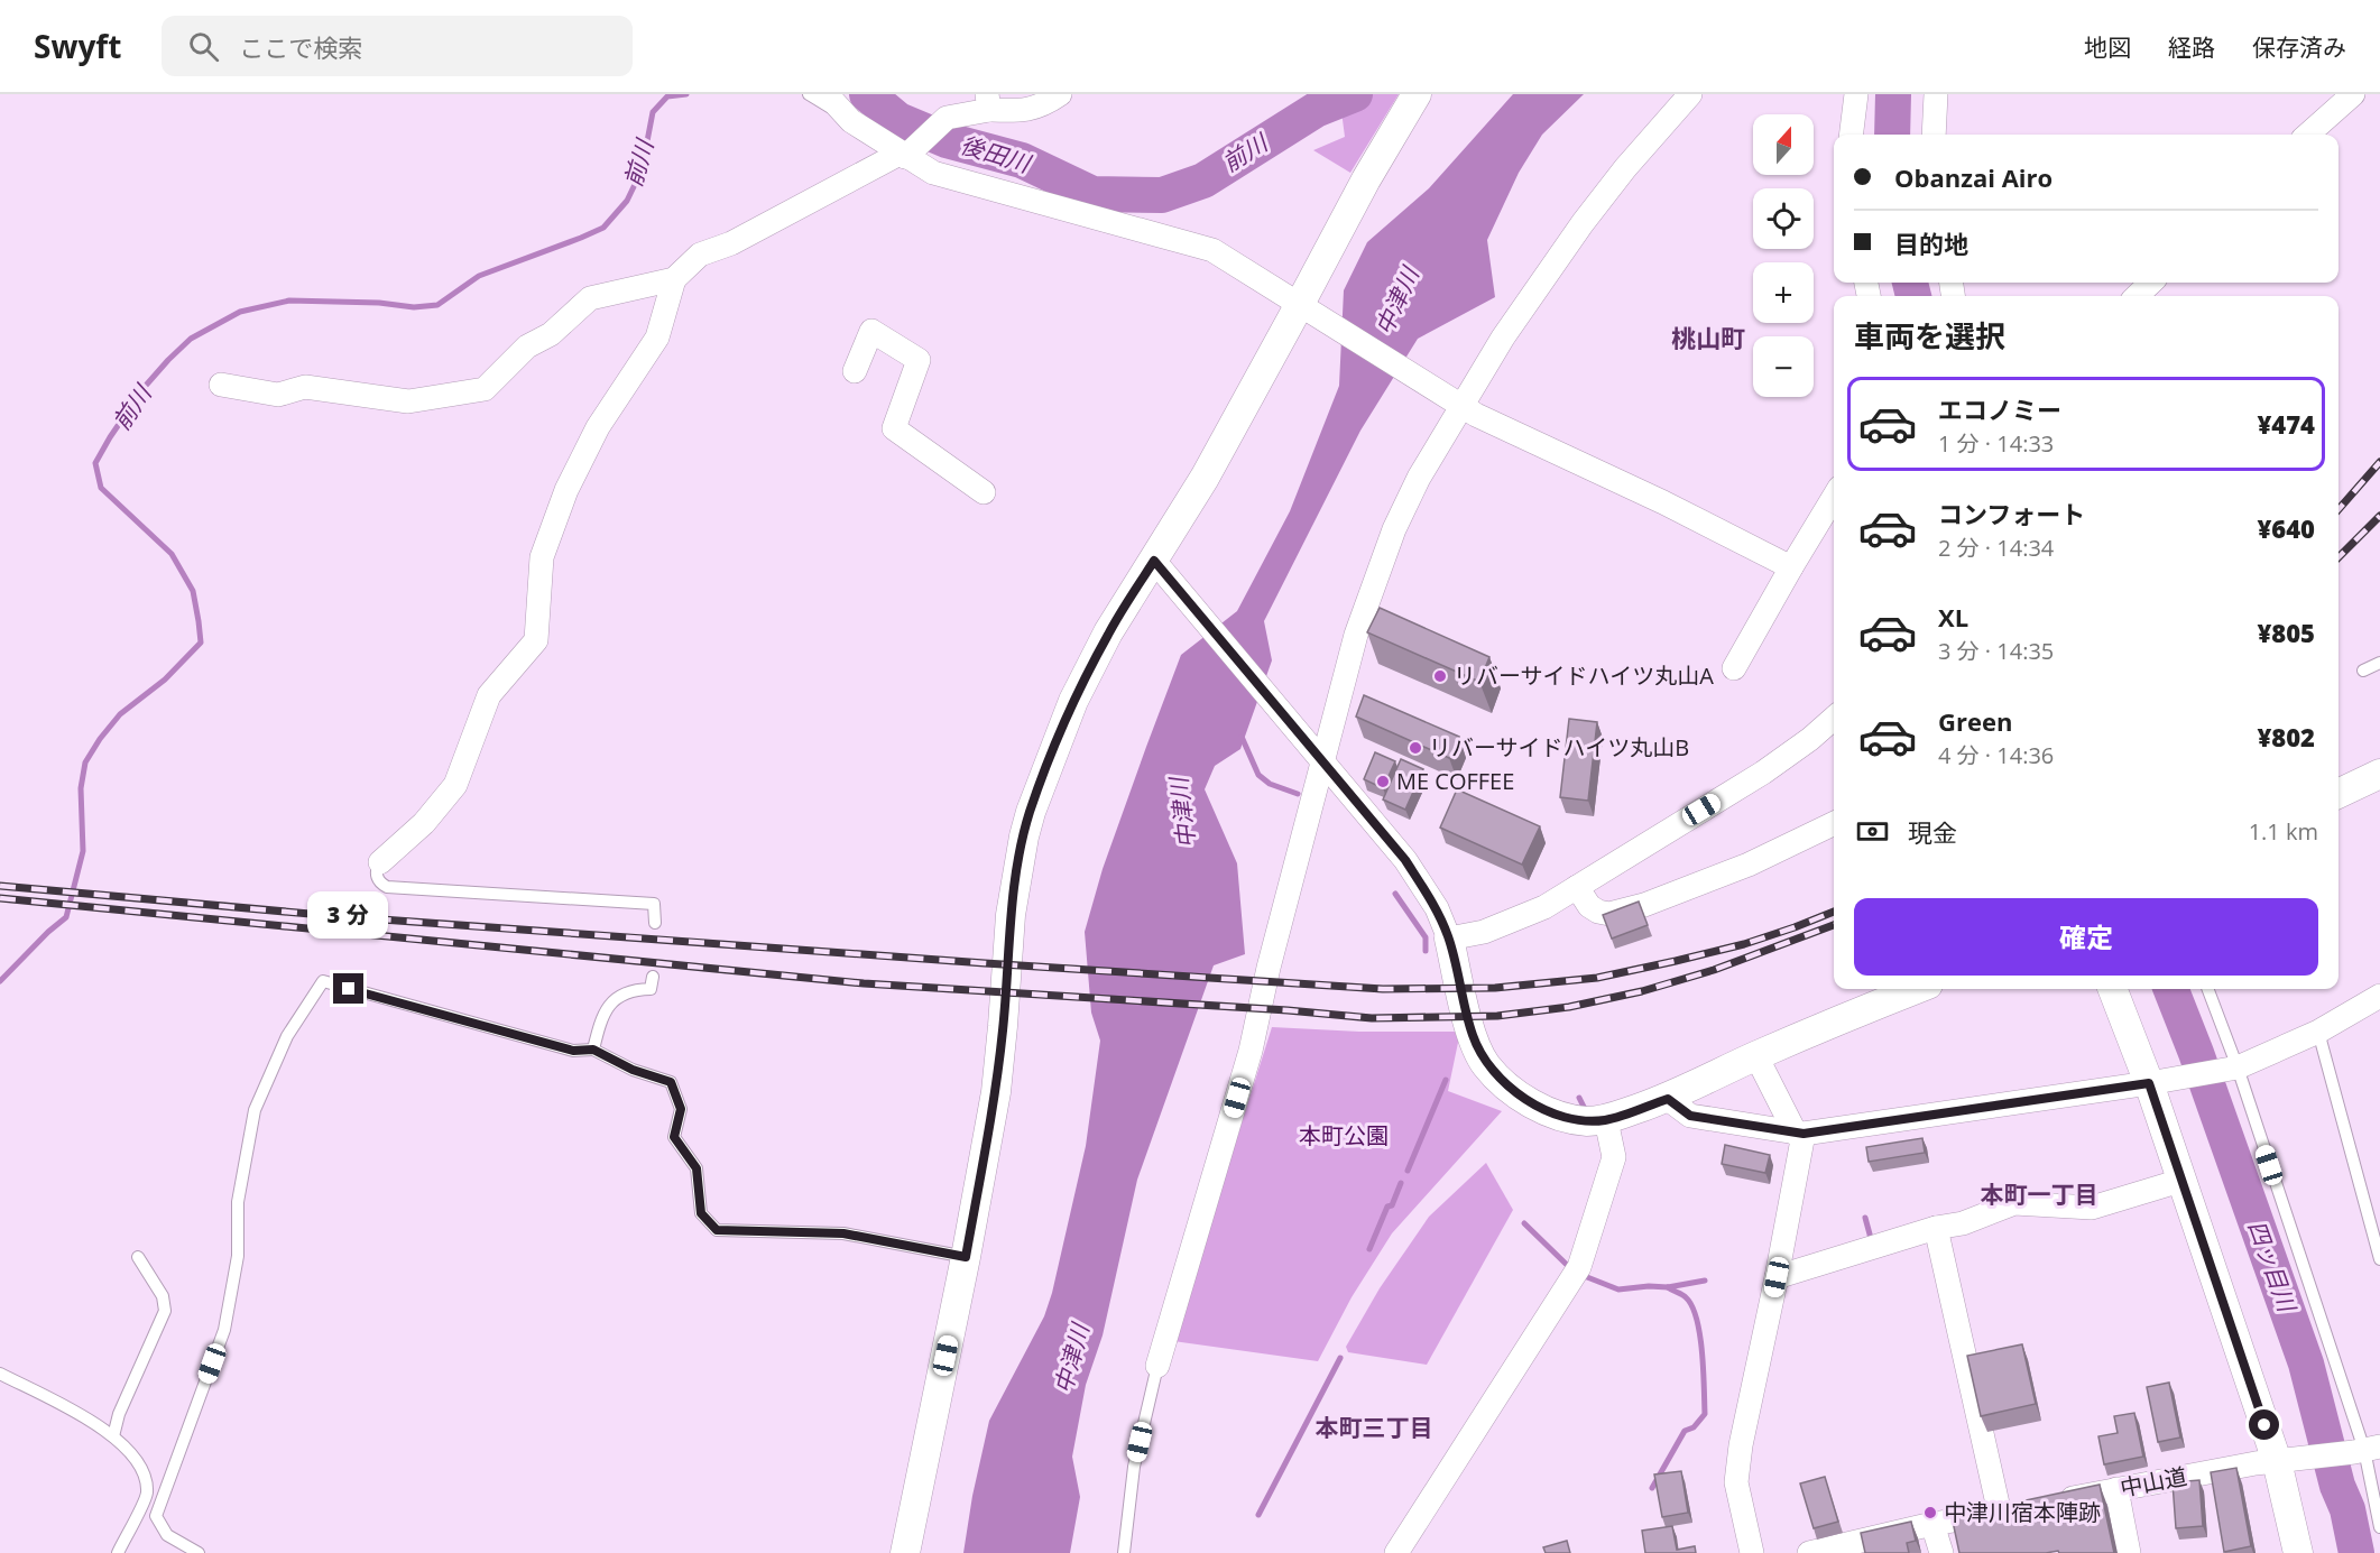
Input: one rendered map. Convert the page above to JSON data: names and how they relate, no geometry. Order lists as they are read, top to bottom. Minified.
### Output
{"streets":{"street":["中山道"]},"districts":["桃山町","本町一丁目","本町三丁目"],"water":["前川","後田川","中津川","四ッ目川"],"parks":["本町公園"],"places":["リバーサイドハイツ丸山A","リバーサイドハイツ丸山B","ME COFFEE","中津川宿本陣跡"],"north":"top","page":{"header":"Swyft","search":"ここで検索","nav":["地図","経路","保存済み"],"map_buttons":["+","−"],"banner":["Obanzai Airo","目的地"],"heading":"車両を選択","list":[{"name":"エコノミー","note":"1 分 · 14:33","value":"¥474"},{"name":"コンフォート","note":"2 分 · 14:34","value":"¥640"},{"name":"XL","note":"3 分 · 14:35","value":"¥805"},{"name":"Green","note":"4 分 · 14:36","value":"¥802"}],"pay":["現金","1.1 km"],"buttons":"確定","bubble":"3 分"}}
